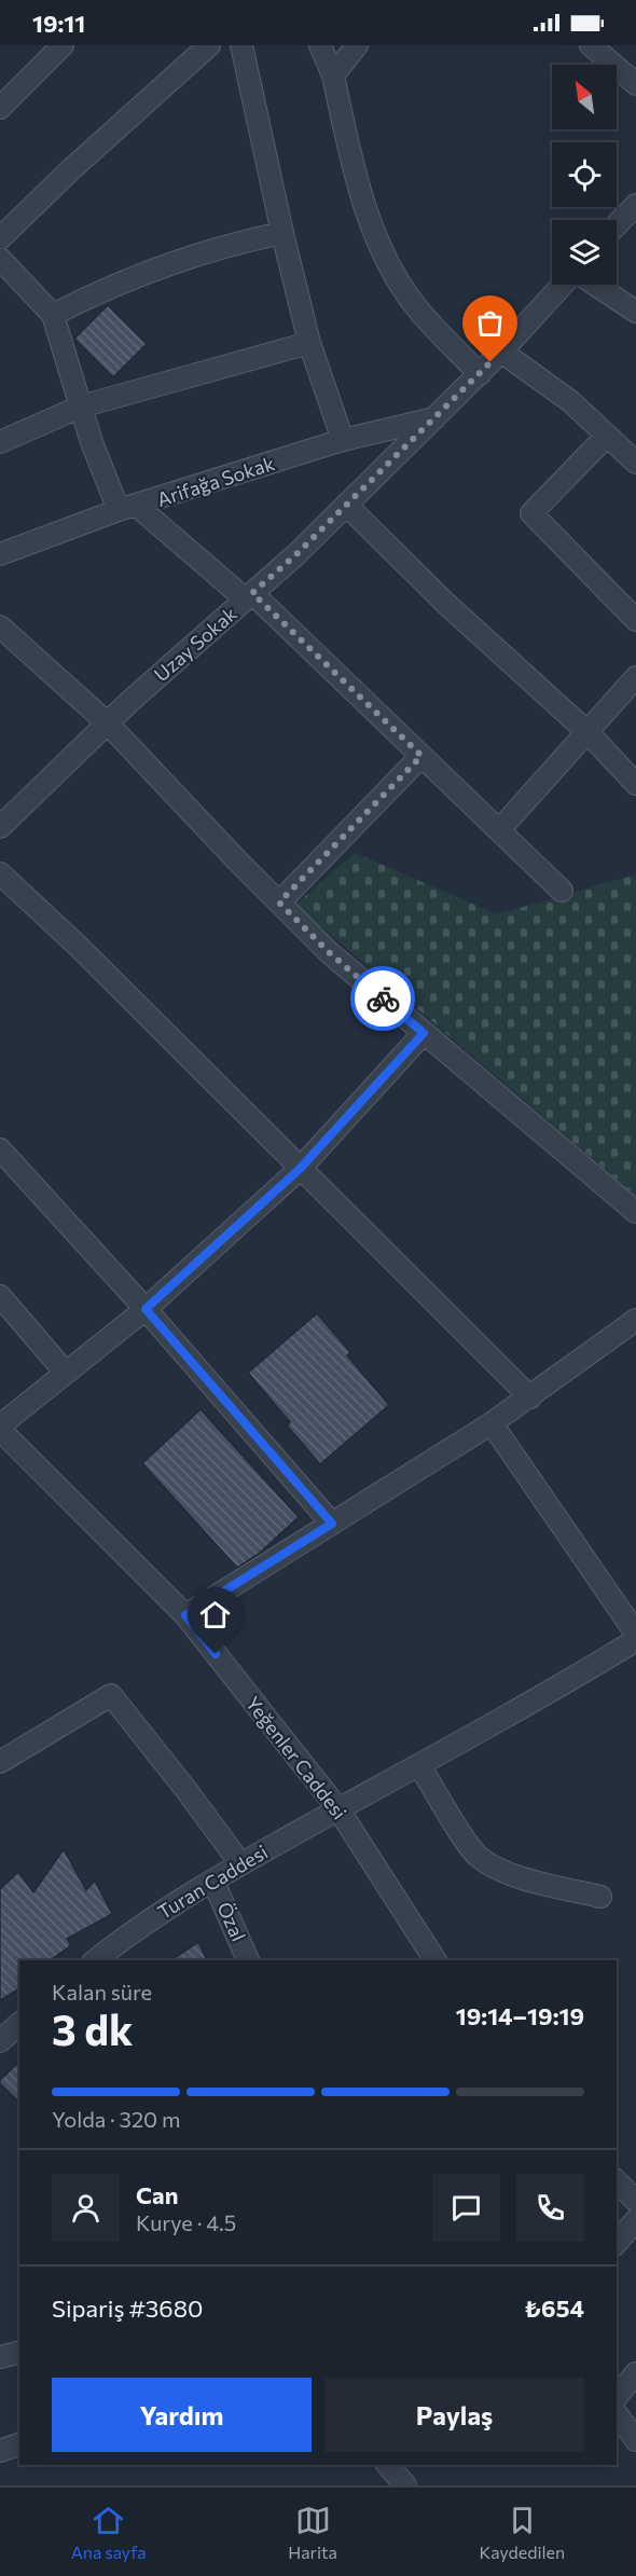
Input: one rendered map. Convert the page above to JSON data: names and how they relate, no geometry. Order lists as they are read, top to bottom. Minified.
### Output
{"streets":{"street":["Arifağa Sokak","Uzay Sokak","Yeğenler Caddesi","Turan Caddesi","Özal"]},"crossings":[["Arifağa Sokak","Uzay Sokak"],["Yeğenler Caddesi","Turan Caddesi"],["Turan Caddesi","Özal"]],"north":"top left","page":{"status":"19:11","heading":["3 dk","Kalan süre","19:14–19:19"],"panel":["Can","Kurye · 4.5","Sipariş #3680","₺654"],"bar":"Yolda · 320 m","buttons":["Yardım","Paylaş"],"tabs":["Ana sayfa","Harita","Kaydedilen"]}}
